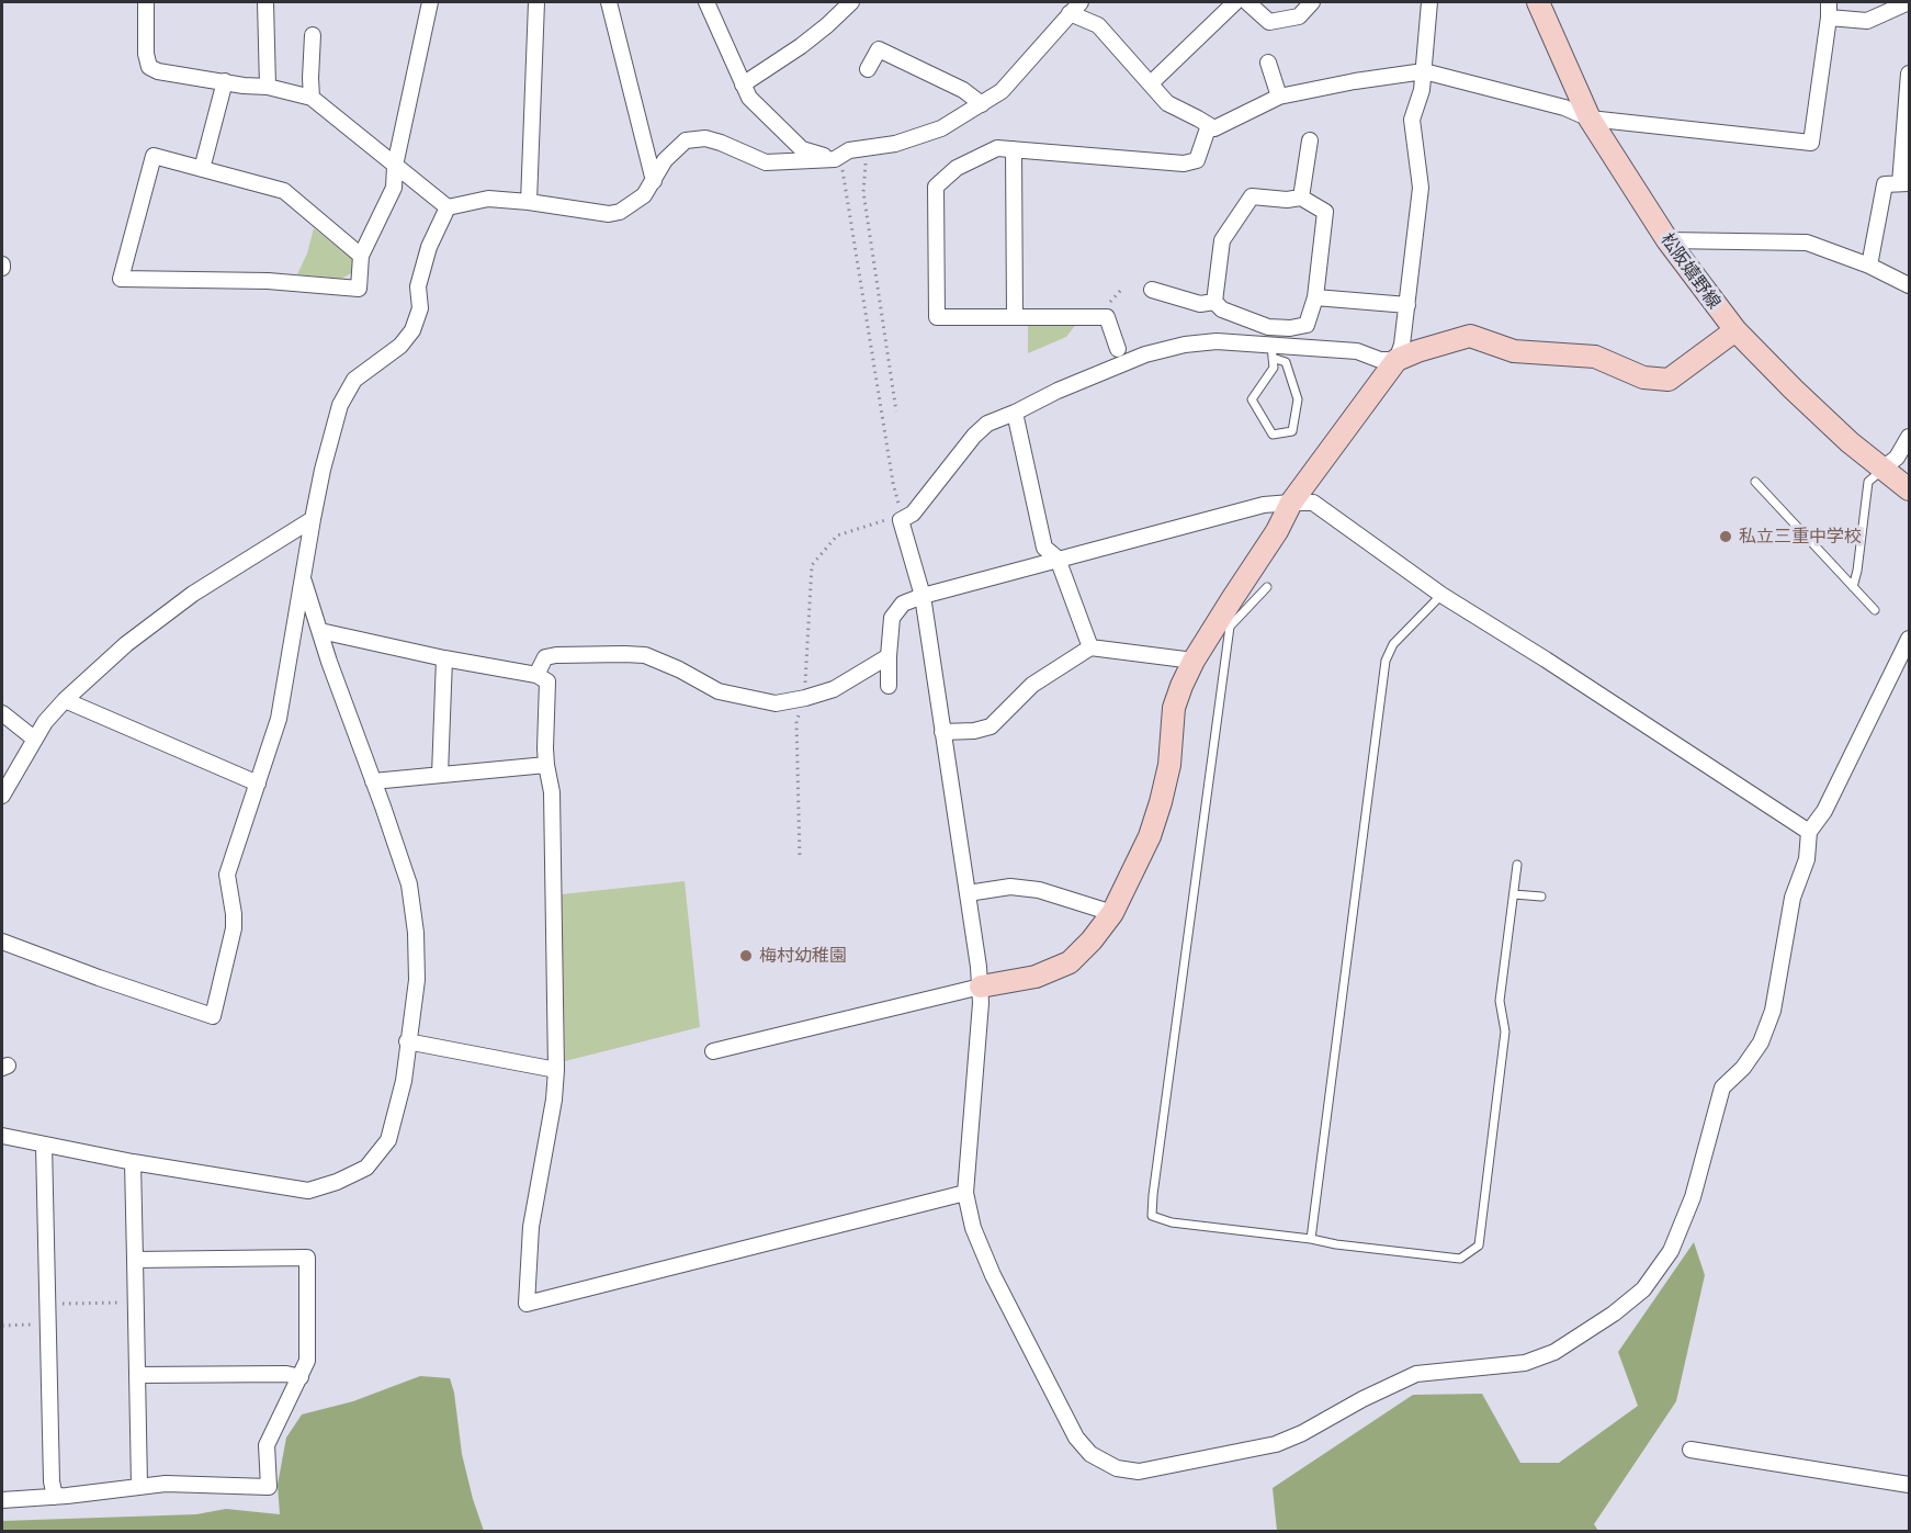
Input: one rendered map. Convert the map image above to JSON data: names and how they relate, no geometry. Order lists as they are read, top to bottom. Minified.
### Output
{"streets":{"street":["松阪嬉野線"]},"places":["私立三重中学校","梅村幼稚園"]}
